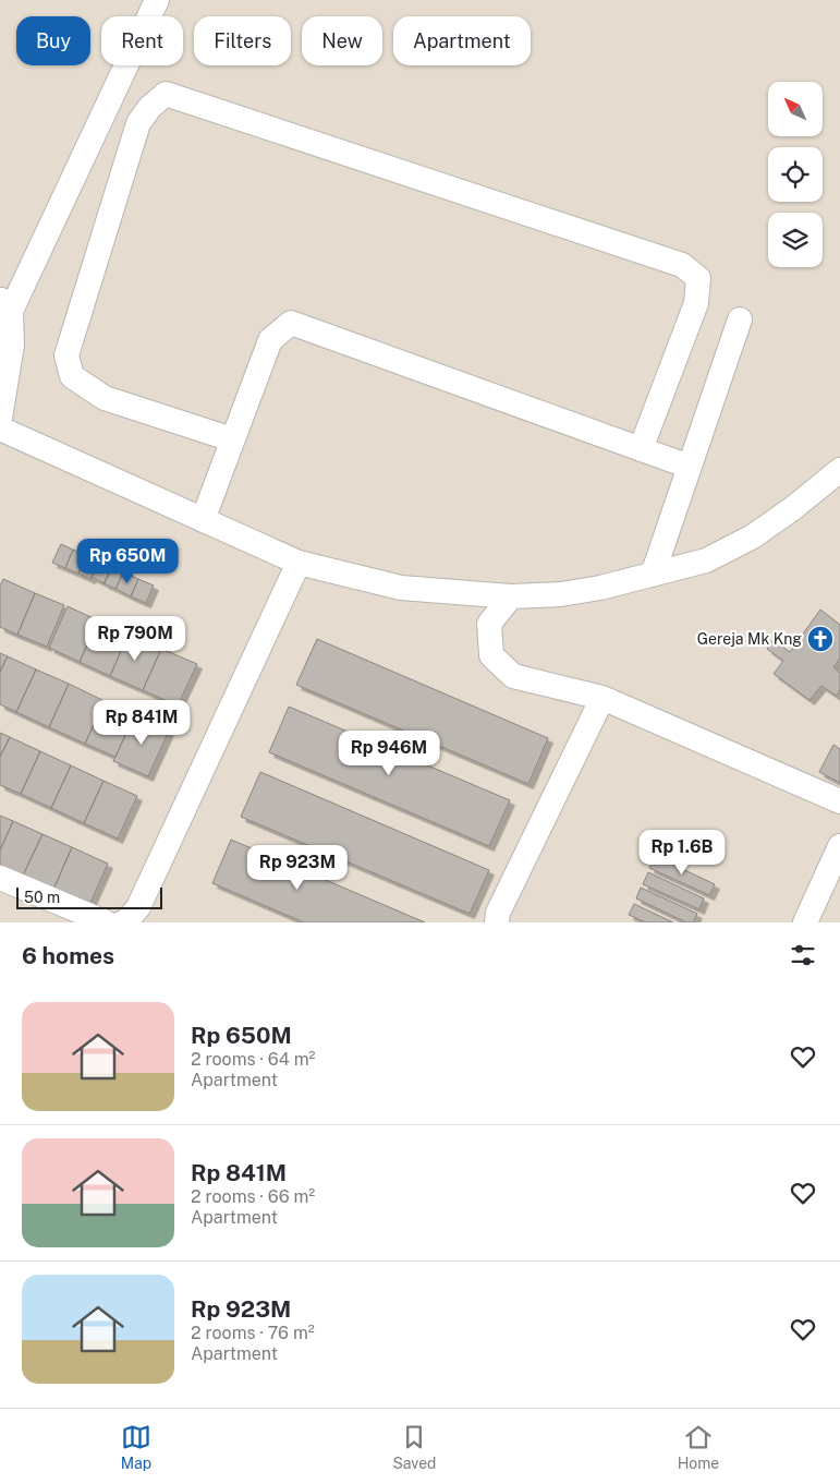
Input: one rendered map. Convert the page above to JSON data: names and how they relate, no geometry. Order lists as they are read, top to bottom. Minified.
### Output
{"places":{"church":["Gereja Mk Kng"]},"scale_bar":"50 m","north":"top left","page":{"chip":["Buy","Rent","Filters","New","Apartment"],"price":["Rp 650M","Rp 790M","Rp 841M","Rp 946M","Rp 1.6B","Rp 923M"],"scale":"50 m","heading":"6 homes","list":[{"name":"Rp 650M","note":"2 rooms · 64 m² · Apartment"},{"name":"Rp 841M","note":"2 rooms · 66 m² · Apartment"},{"name":"Rp 923M","note":"2 rooms · 76 m² · Apartment"}],"tabs":["Map","Saved","Home"]}}
